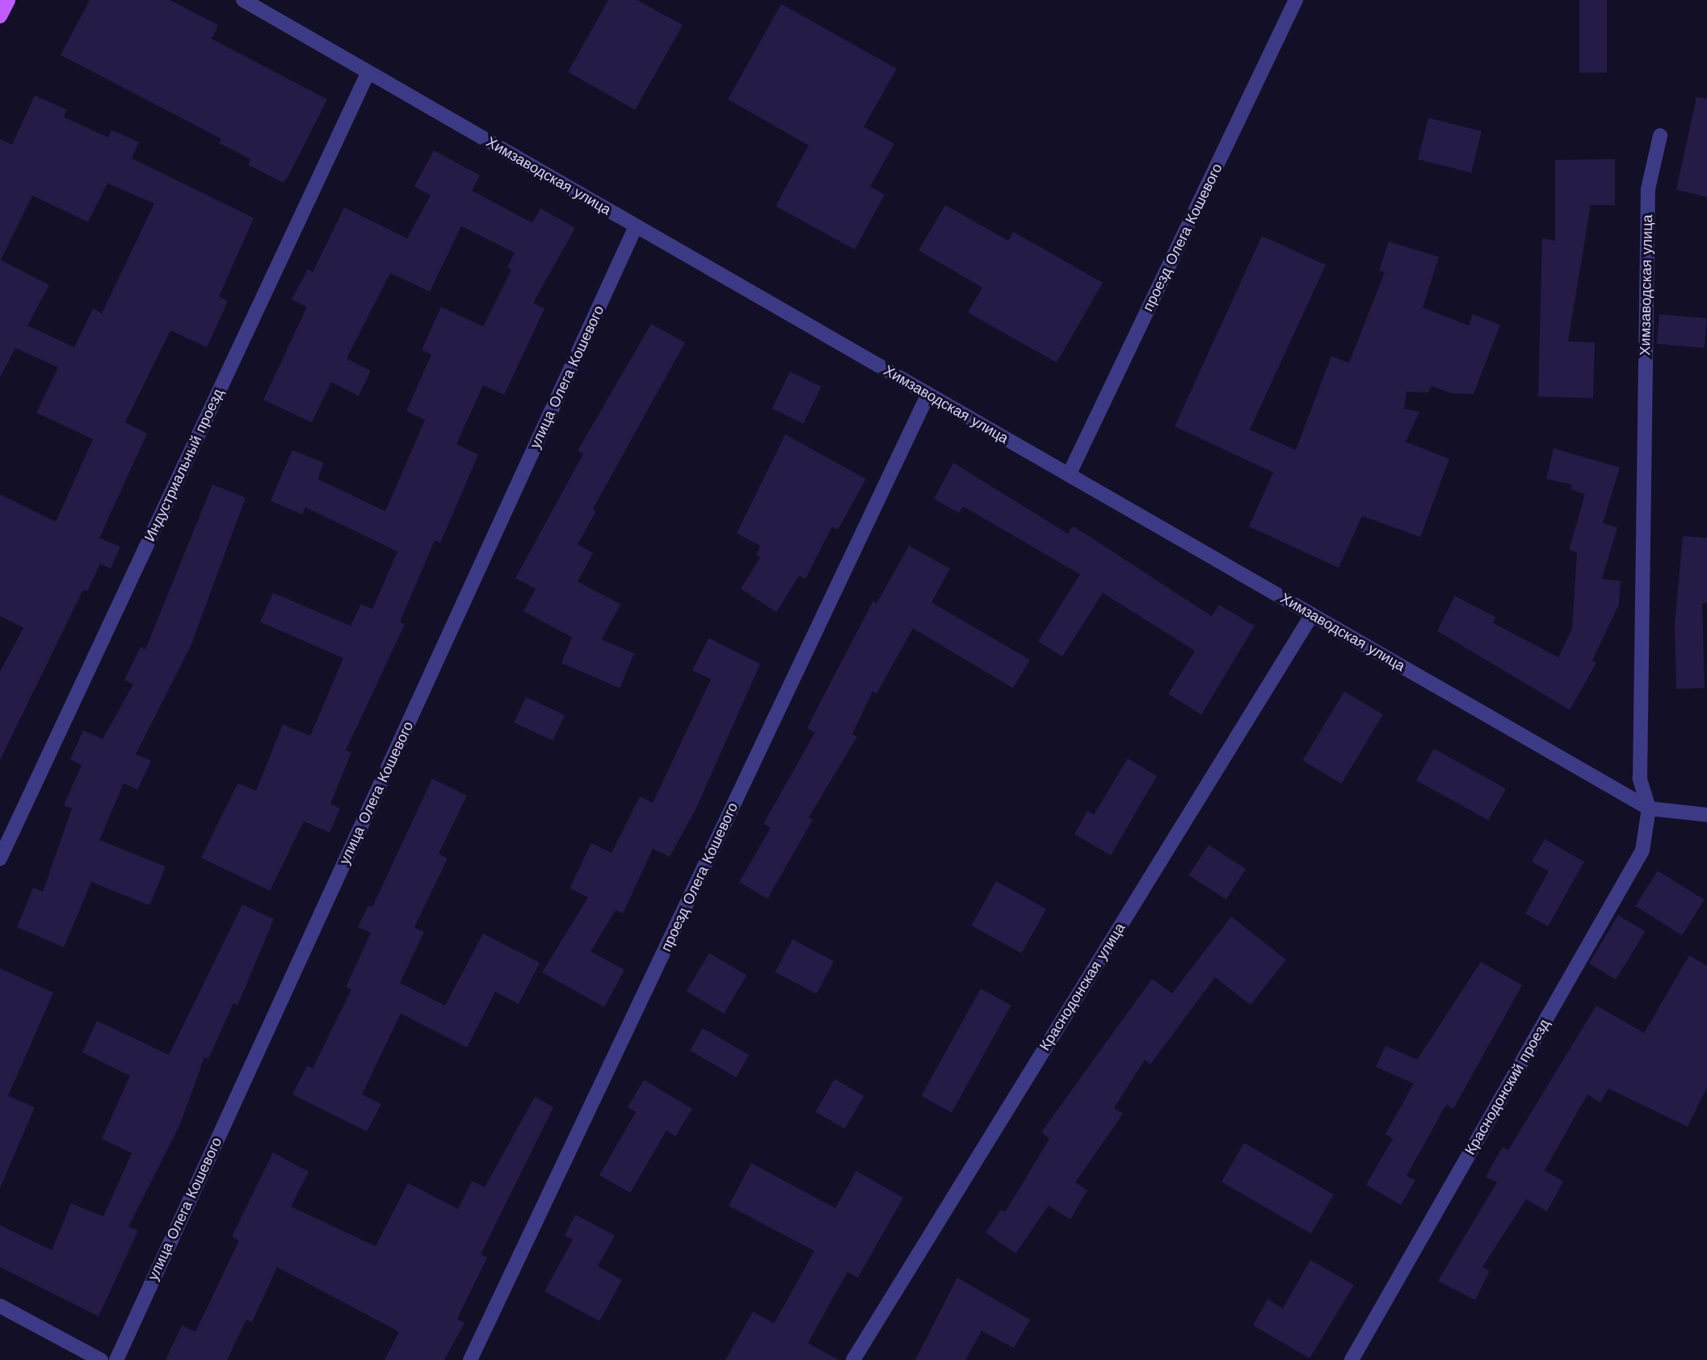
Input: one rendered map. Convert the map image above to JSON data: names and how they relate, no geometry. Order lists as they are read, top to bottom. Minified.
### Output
{"streets":{"street":["Химзаводская улица","проезд Олега Кошевого","улица Олега Кошевого","Индустриальный проезд","Краснодонская улица","Краснодонский проезд"]},"crossings":[["Химзаводская улица","проезд Олега Кошевого"],["Химзаводская улица","улица Олега Кошевого"],["Химзаводская улица","Индустриальный проезд"],["Химзаводская улица","Краснодонская улица"],["Химзаводская улица","Краснодонский проезд"]]}
